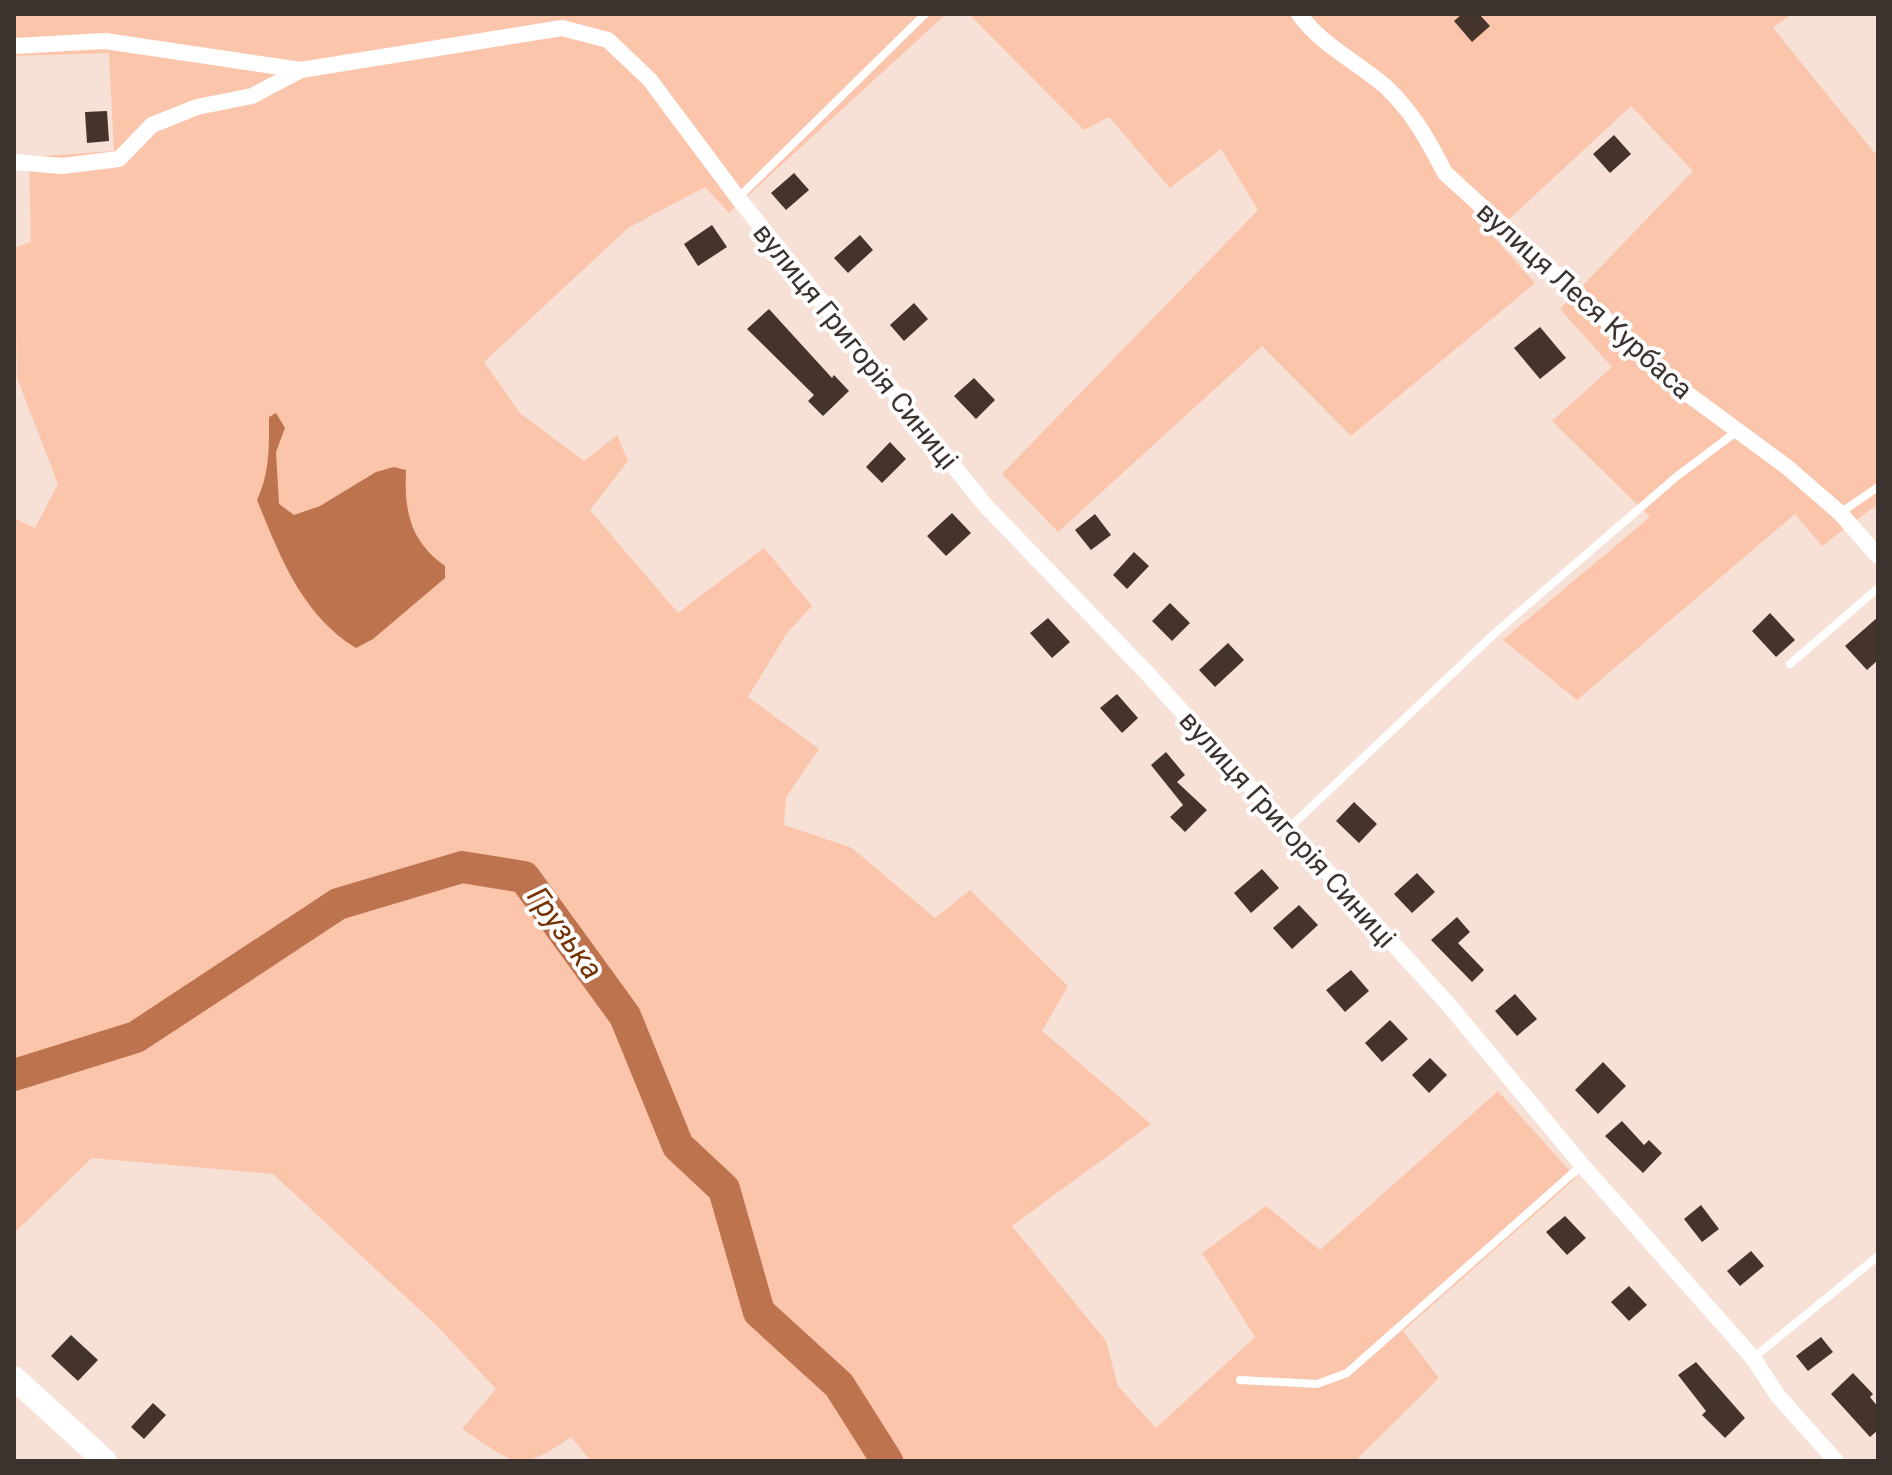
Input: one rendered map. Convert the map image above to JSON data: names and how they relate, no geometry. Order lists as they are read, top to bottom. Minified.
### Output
{"streets":{"street":["вулиця Леся Курбаса","вулиця Григорія Синиці"]},"water":["Грузька"]}
